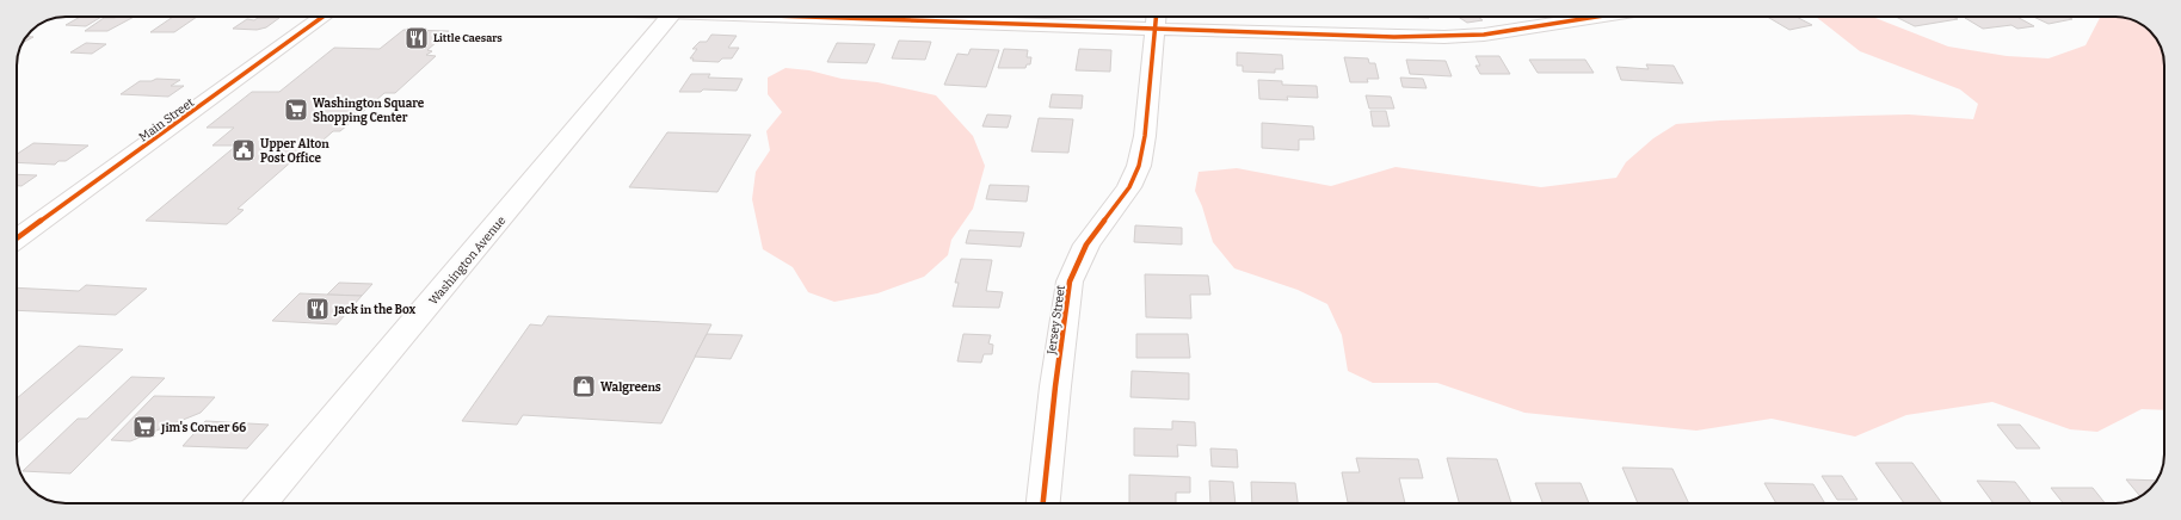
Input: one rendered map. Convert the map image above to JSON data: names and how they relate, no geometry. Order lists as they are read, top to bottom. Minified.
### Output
{"streets":{"street":["Main Street","Washington Avenue","Jersey Street"]},"places":{"restaurant":["Little Caesars","Jack in the Box"],"supermarket":["Washington Square Shopping Center","Jim's Corner 66"],"public building":["Upper Alton Post Office"],"shop":["Walgreens"]}}
